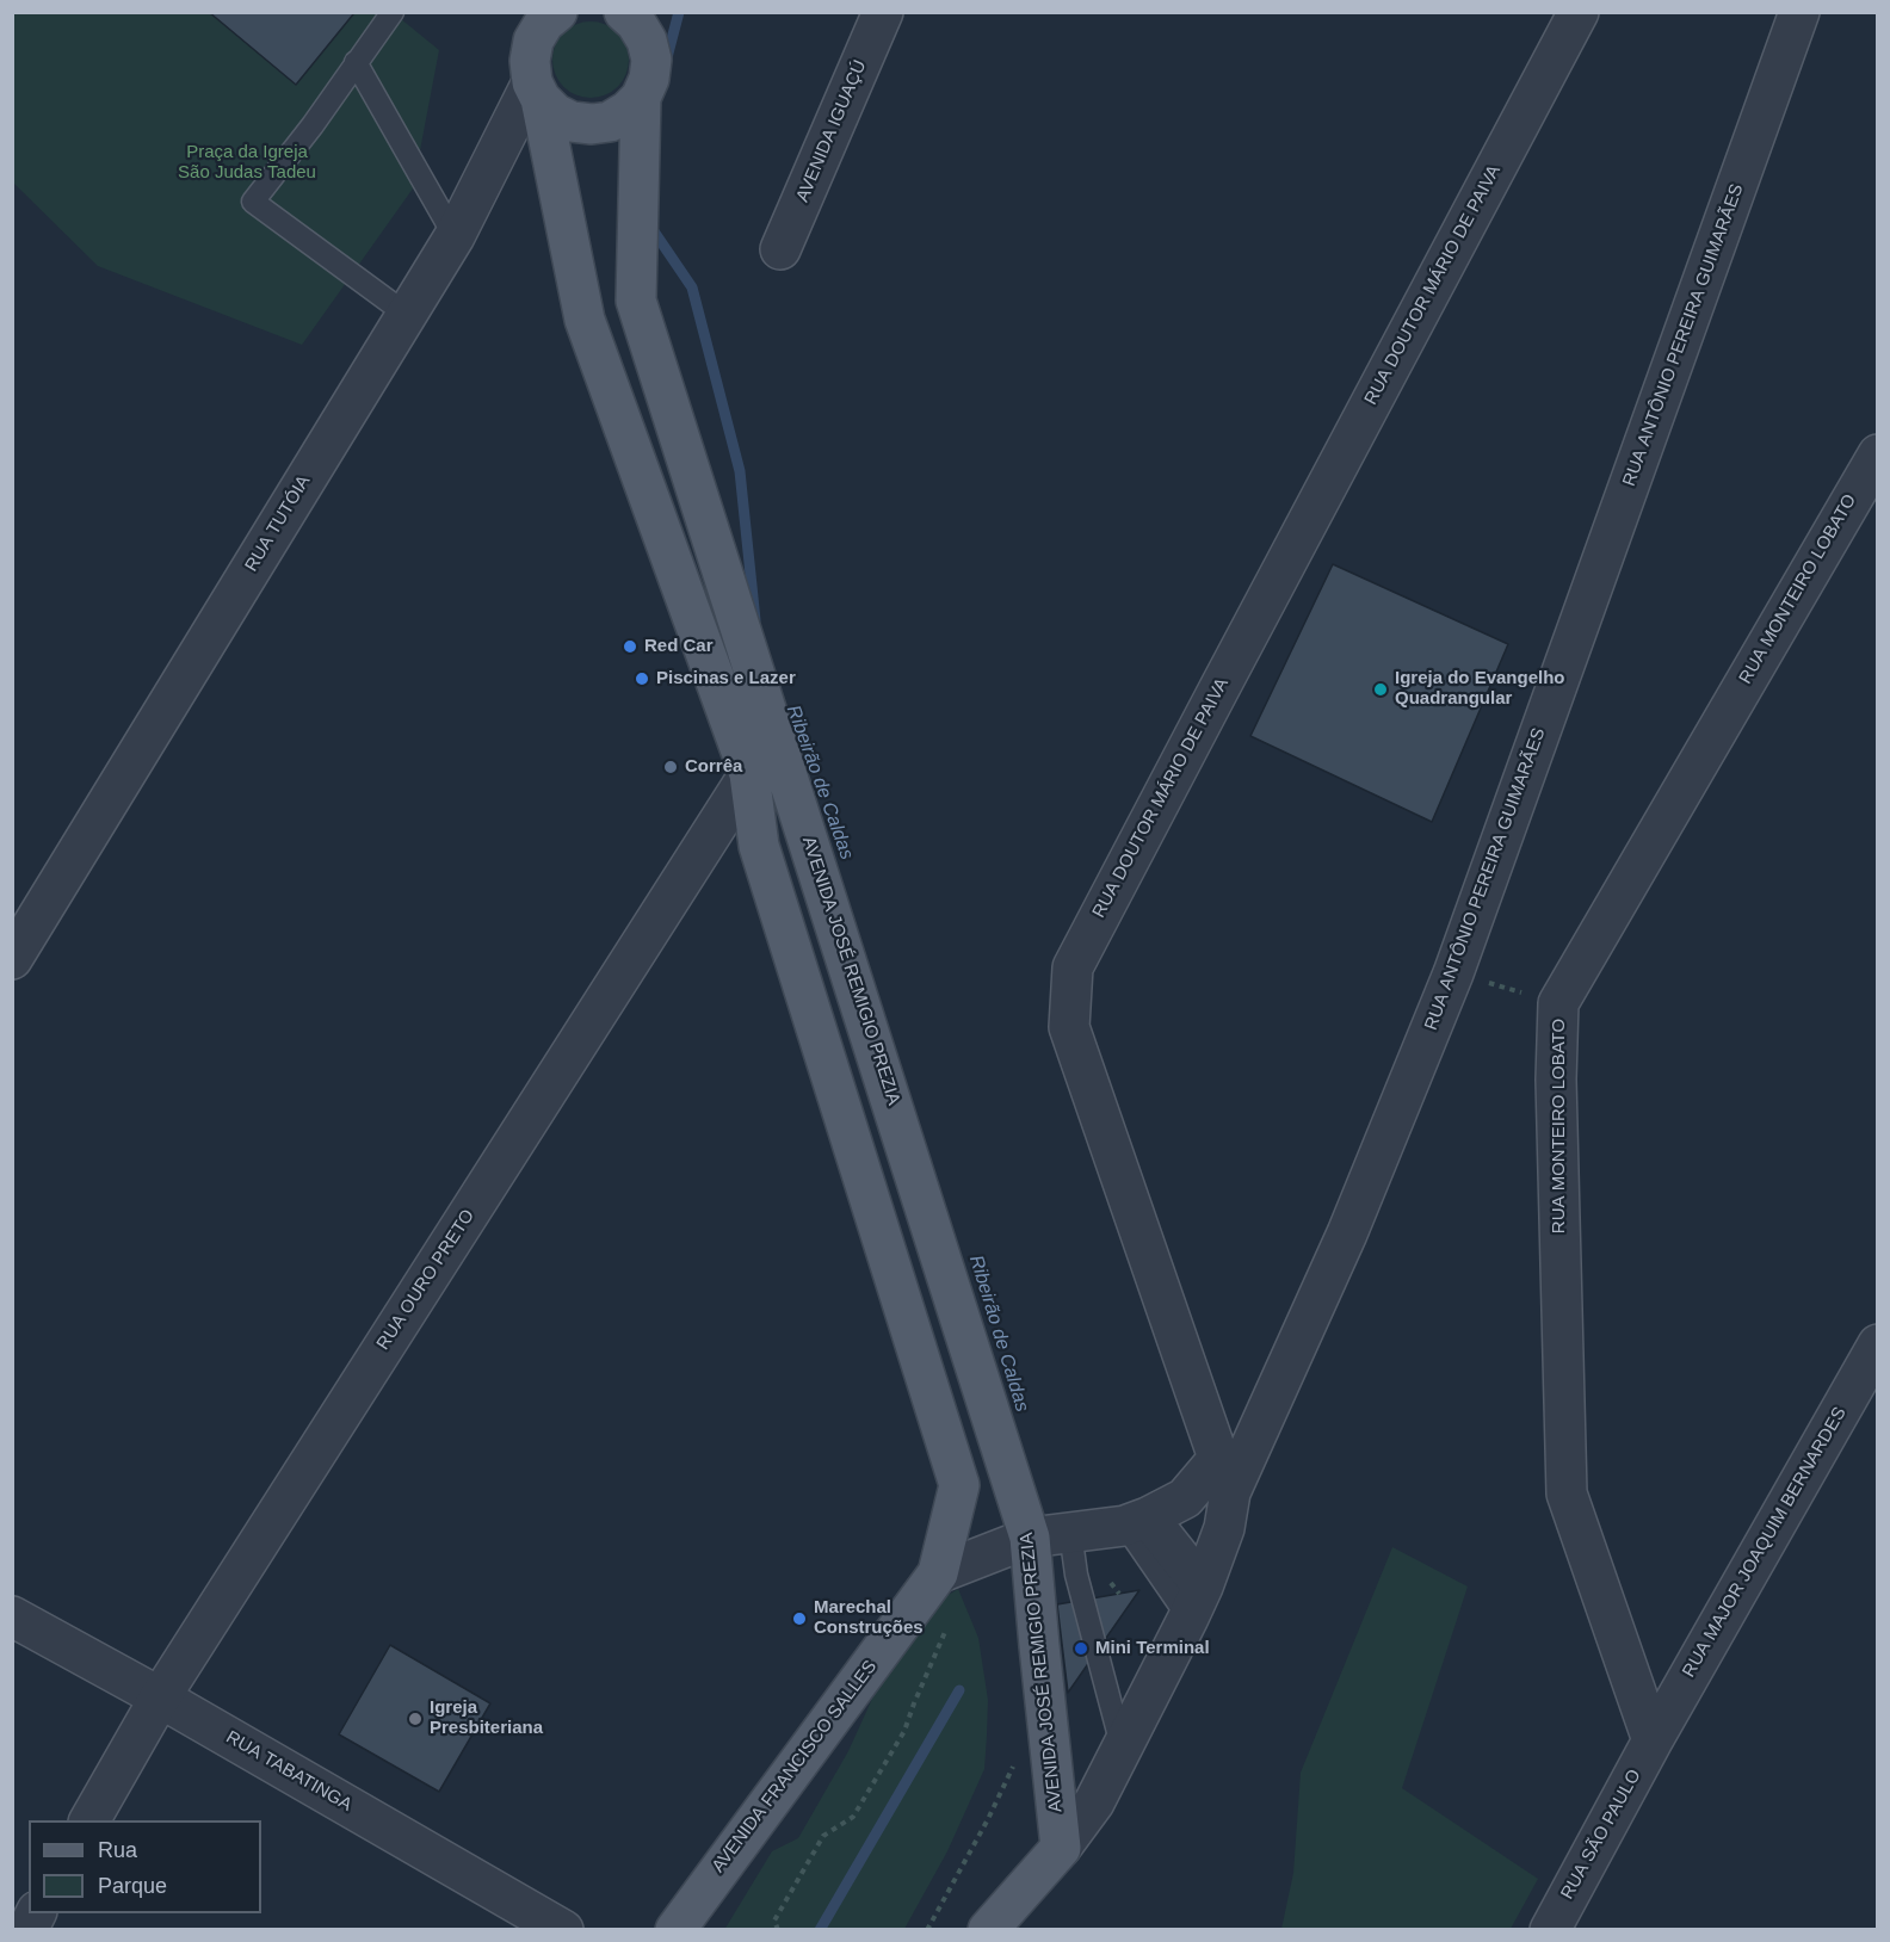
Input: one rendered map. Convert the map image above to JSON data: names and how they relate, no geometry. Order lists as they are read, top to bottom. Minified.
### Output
{"streets":{"main road":["AVENIDA JOSÉ REMIGIO PREZIA","AVENIDA FRANCISCO SALLES"],"street":["AVENIDA IGUAÇÚ","RUA DOUTOR MÁRIO DE PAIVA","RUA ANTÔNIO PEREIRA GUIMARÃES","RUA TUTÓIA","RUA MONTEIRO LOBATO","RUA OURO PRETO","RUA MAJOR JOAQUIM BERNARDES","RUA TABATINGA","RUA SÃO PAULO"]},"crossings":[["RUA DOUTOR MÁRIO DE PAIVA","RUA ANTÔNIO PEREIRA GUIMARÃES"],["RUA TUTÓIA","AVENIDA JOSÉ REMIGIO PREZIA"],["RUA MONTEIRO LOBATO","RUA MAJOR JOAQUIM BERNARDES"],["RUA MONTEIRO LOBATO","RUA SÃO PAULO"],["AVENIDA JOSÉ REMIGIO PREZIA","RUA OURO PRETO"],["AVENIDA JOSÉ REMIGIO PREZIA","AVENIDA FRANCISCO SALLES"],["RUA OURO PRETO","RUA TABATINGA"],["RUA MAJOR JOAQUIM BERNARDES","RUA SÃO PAULO"]],"water":["Ribeirão de Caldas"],"parks":["Praça da Igreja São Judas Tadeu"],"places":["Red Car","Piscinas e Lazer","Igreja do Evangelho Quadrangular","Corrêa","Marechal Construções","Mini Terminal","Igreja Presbiteriana"],"legend":["Rua","Parque"]}
